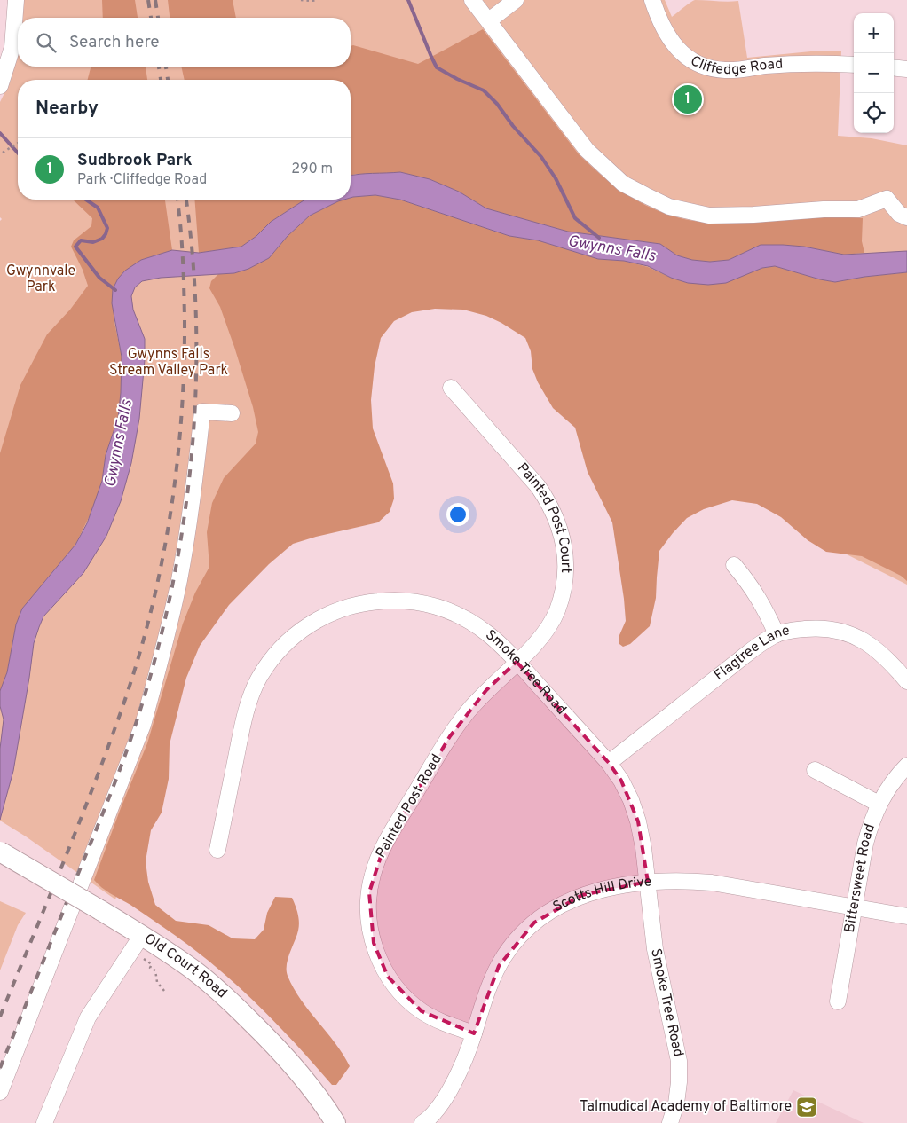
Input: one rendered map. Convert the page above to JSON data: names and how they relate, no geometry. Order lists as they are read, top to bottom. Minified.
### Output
{"streets":{"main road":["Old Court Road"],"street":["Cliffedge Road","Painted Post Court","Flagtree Lane","Smoke Tree Road","Painted Post Road","Bittersweet Road","Scotts Hill Drive"]},"crossings":[["Painted Post Court","Smoke Tree Road"],["Painted Post Court","Painted Post Road"],["Flagtree Lane","Smoke Tree Road"],["Smoke Tree Road","Painted Post Road"],["Smoke Tree Road","Scotts Hill Drive"],["Painted Post Road","Scotts Hill Drive"],["Bittersweet Road","Scotts Hill Drive"]],"water":["Gwynns Falls"],"parks":["Gwynnvale Park","Gwynns Falls Stream Valley Park"],"places":{"school or university":["Talmudical Academy of Baltimore"]},"page":{"map_buttons":["+","−"],"search":"Search here","heading":"Nearby","pins":"1","list":[{"mark":"1","name":"Sudbrook Park","note":"Park · Cliffedge Road","value":"290 m"}]}}
